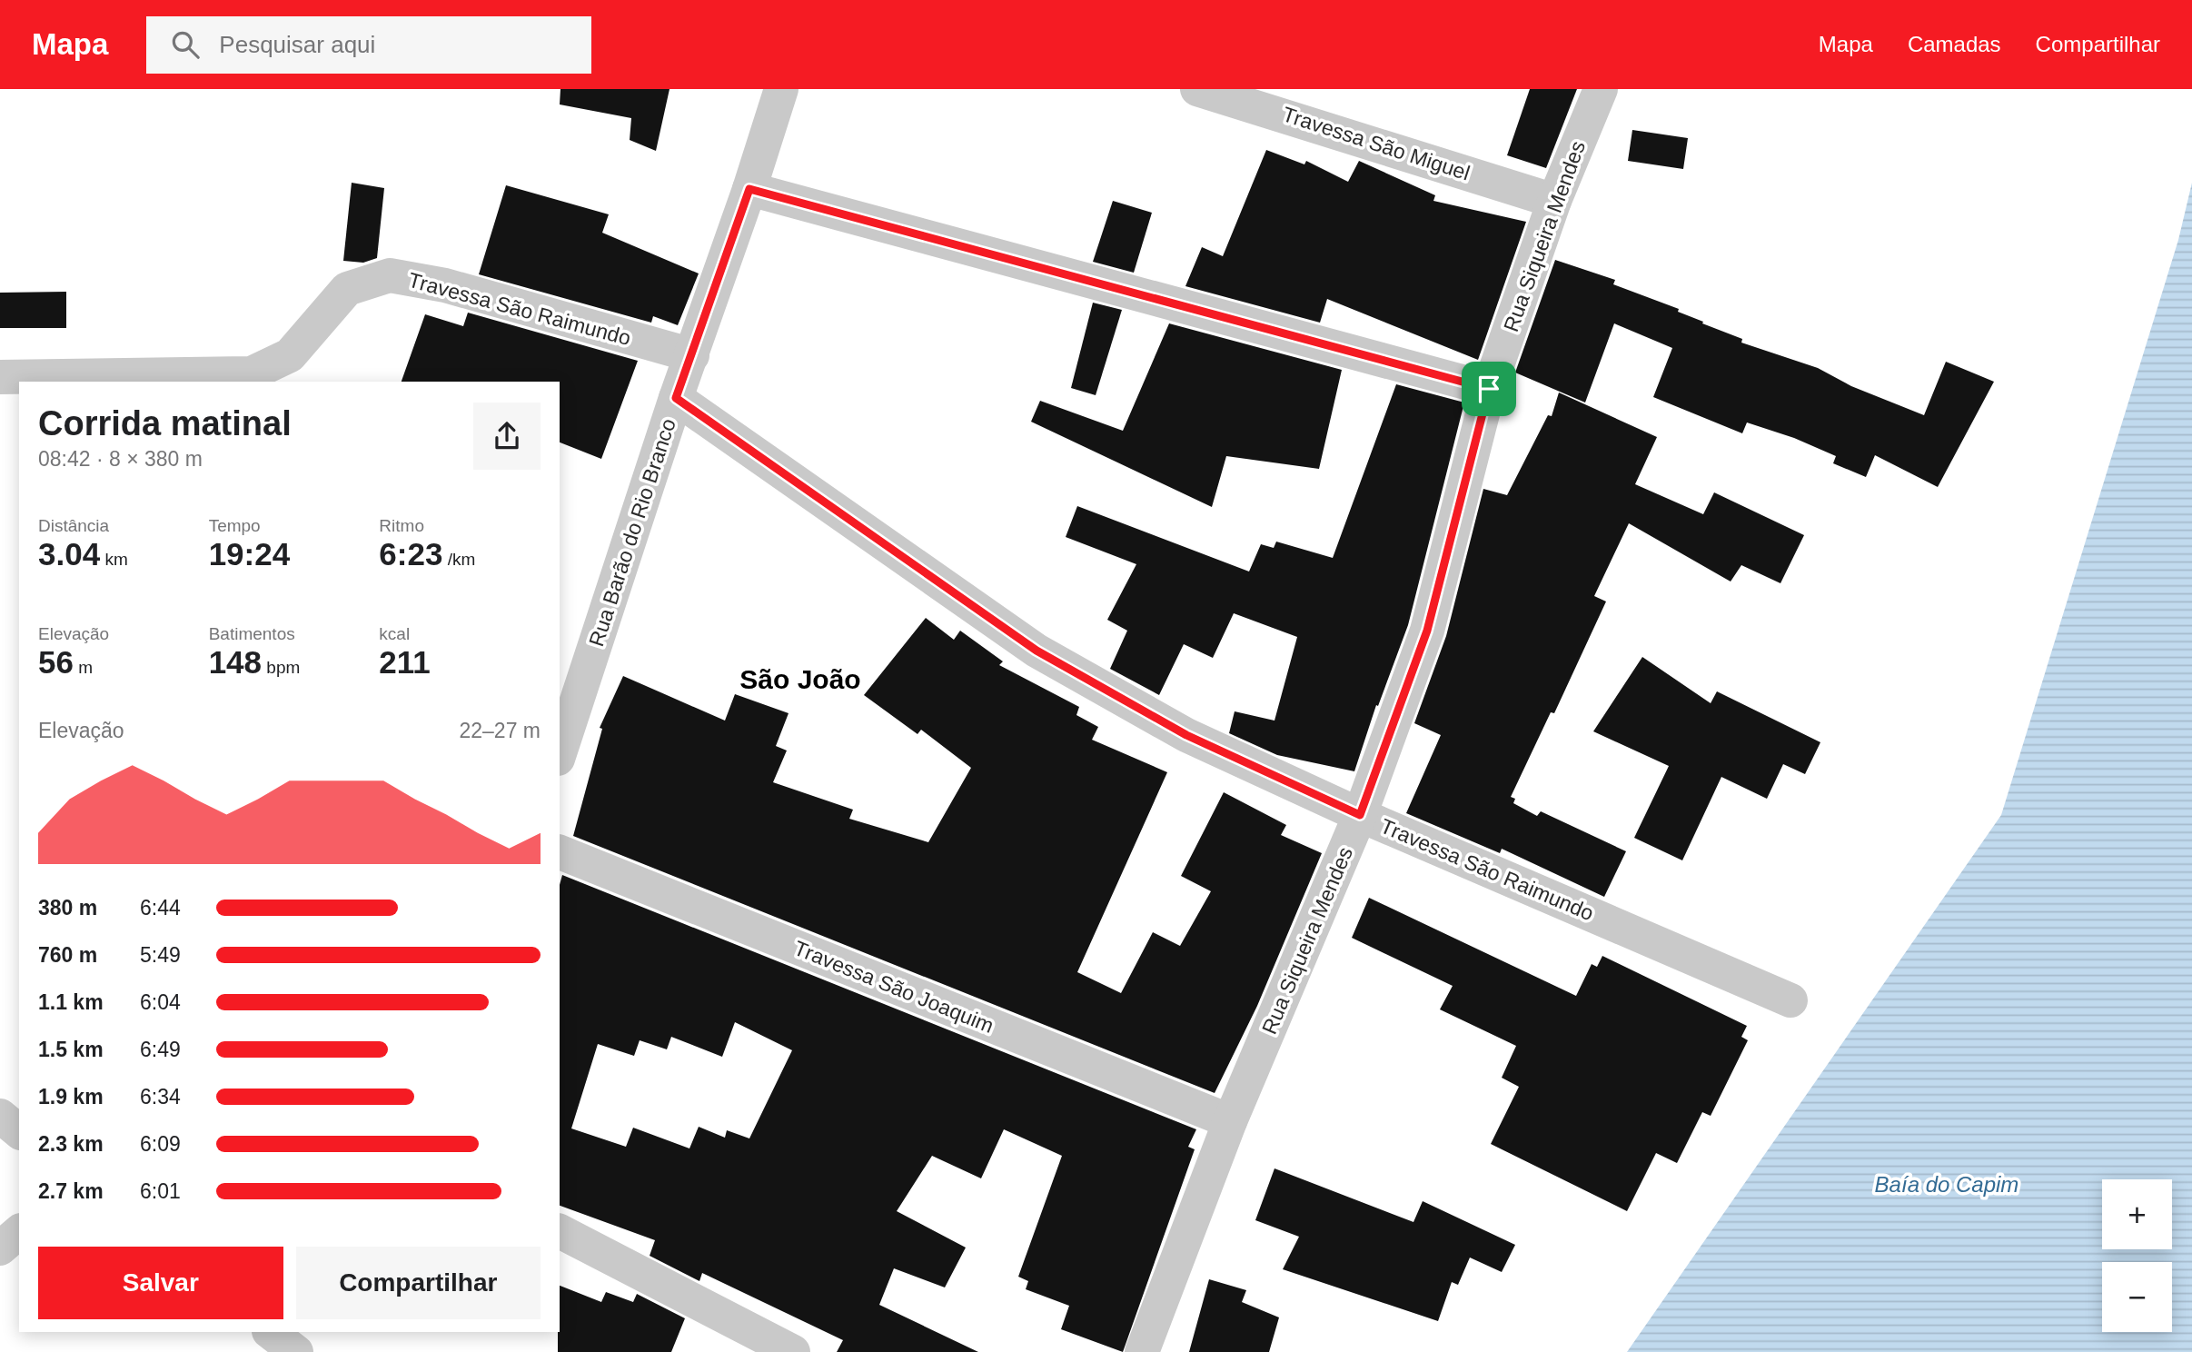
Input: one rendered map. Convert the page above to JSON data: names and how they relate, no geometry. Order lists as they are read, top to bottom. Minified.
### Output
{"streets":{"street":["Travessa São Miguel","Rua Siqueira Mendes","Travessa São Raimundo","Rua Barão do Rio Branco","Travessa São Joaquim"]},"crossings":[["Travessa São Miguel","Rua Siqueira Mendes"],["Rua Siqueira Mendes","Travessa São Raimundo"],["Rua Siqueira Mendes","Travessa São Joaquim"],["Travessa São Raimundo","Rua Barão do Rio Branco"]],"districts":["São João"],"water":["Baía do Capim"],"page":{"header":"Mapa","search":"Pesquisar aqui","nav":["Mapa","Camadas","Compartilhar"],"heading":["Corrida matinal","08:42 · 8 × 380 m"],"stats":[["Distância","3.04 km"],["Tempo","19:24"],["Ritmo","6:23 /km"],["Elevação","56 m"],["Batimentos","148 bpm"],["kcal","211"]],"chart":["Elevação","22–27 m"],"list":[{"name":"380 m","note":"6:44"},{"name":"760 m","note":"5:49"},{"name":"1.1 km","note":"6:04"},{"name":"1.5 km","note":"6:49"},{"name":"1.9 km","note":"6:34"},{"name":"2.3 km","note":"6:09"},{"name":"2.7 km","note":"6:01"}],"map_buttons":["+","−"],"buttons":["Salvar","Compartilhar"]}}
